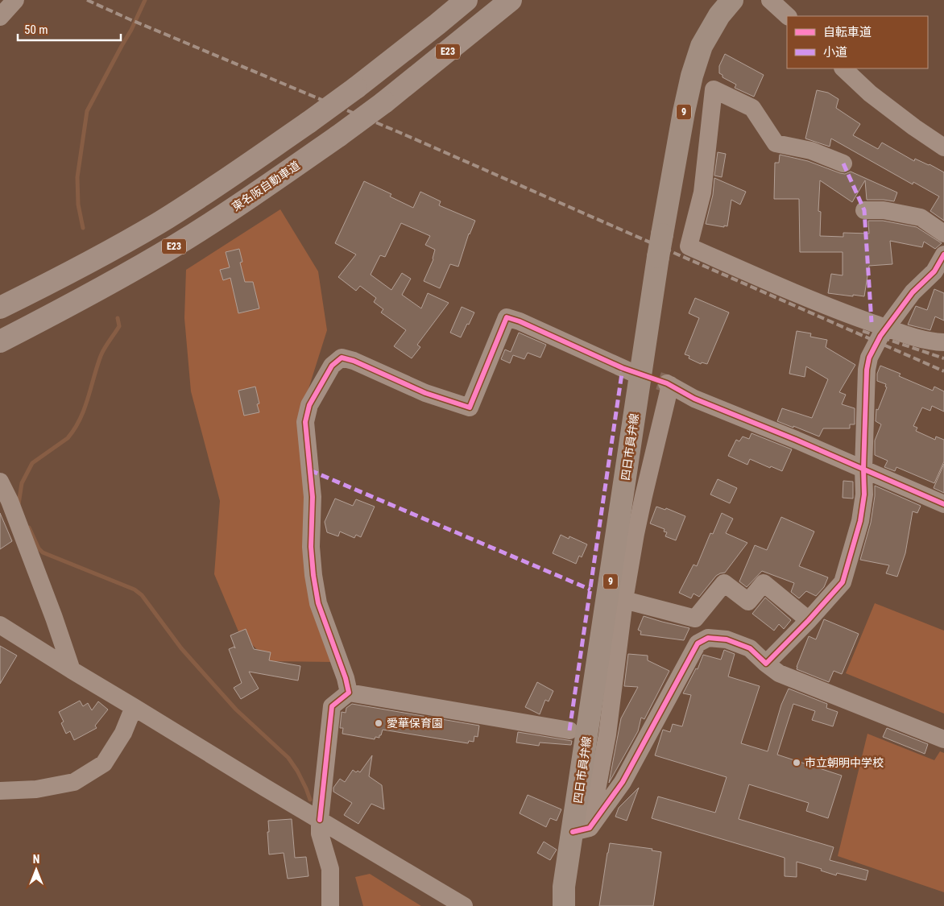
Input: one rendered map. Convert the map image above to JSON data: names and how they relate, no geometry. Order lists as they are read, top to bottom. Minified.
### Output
{"streets":{"highway":["E23","東名阪自動車道"],"main road":["9","四日市員弁線"]},"places":["愛華保育園","市立朝明中学校"],"legend":["自転車道","小道"],"scale_bar":"50 m","north":"top"}
